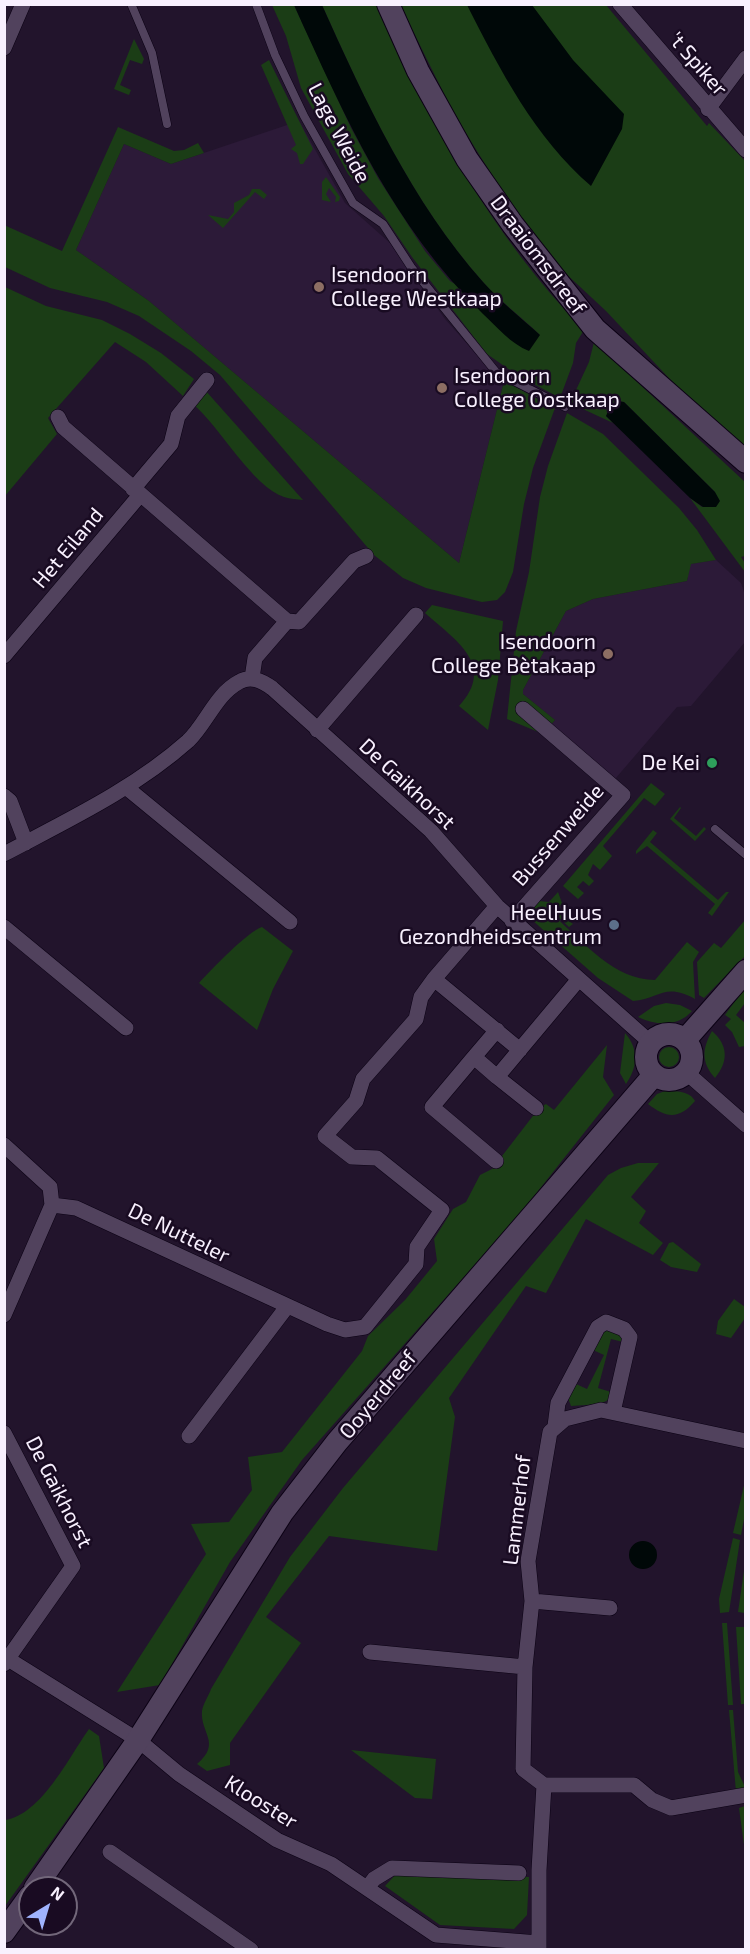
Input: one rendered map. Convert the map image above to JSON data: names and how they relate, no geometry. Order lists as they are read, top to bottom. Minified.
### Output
{"streets":{"street":["'t Spiker","Draaiomsdreef","Het Eiland","De Gaikhorst","Bussenweide","De Nutteler","Ooyerdreef","Lammerhof","Klooster"],"lane":["Lage Weide"]},"crossings":[["De Gaikhorst","Bussenweide"],["De Gaikhorst","De Nutteler"],["De Gaikhorst","Ooyerdreef"],["De Gaikhorst","Klooster"],["Ooyerdreef","Klooster"]],"places":["Isendoorn College Westkaap","Isendoorn College Oostkaap","Isendoorn College Bètakaap","De Kei","HeelHuus Gezondheidscentrum"],"north":"top right"}
